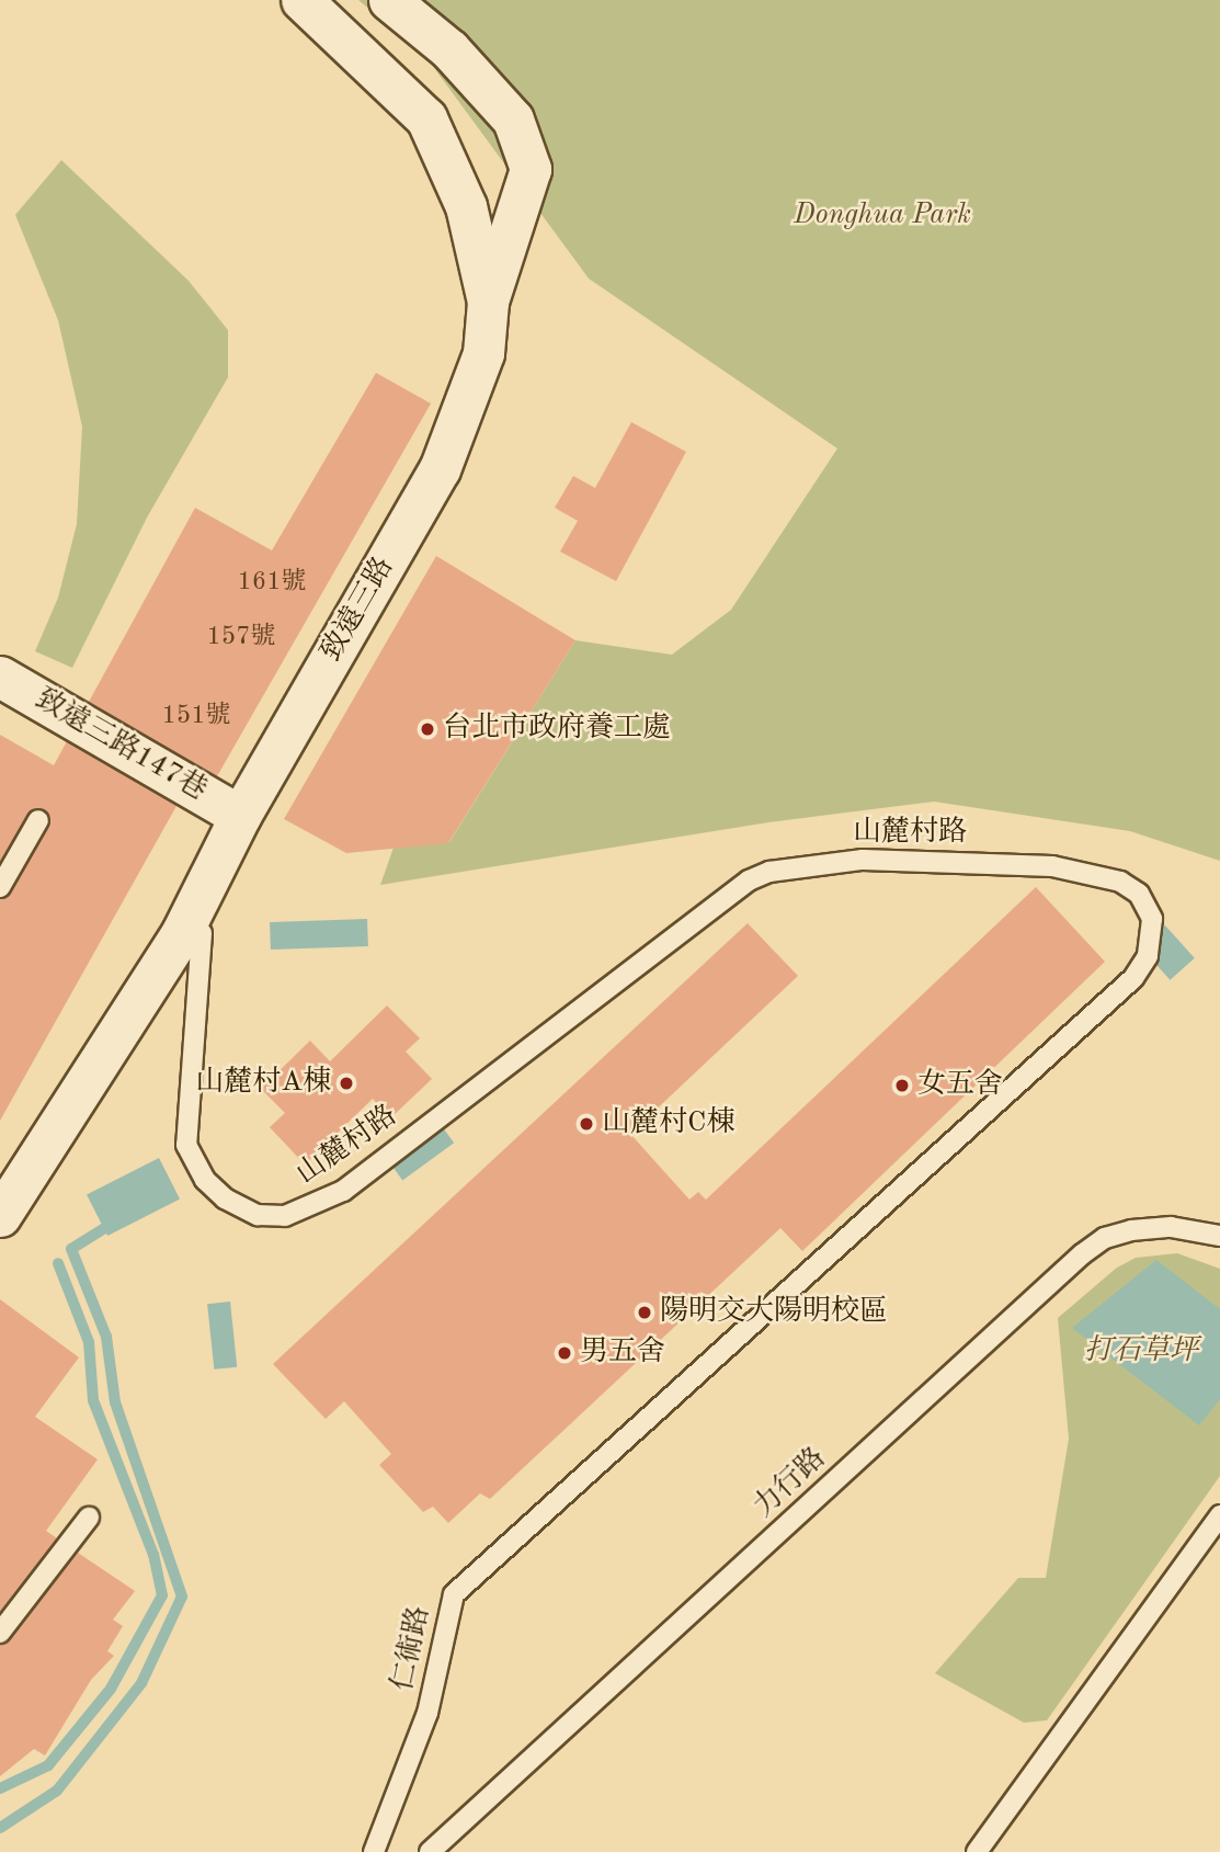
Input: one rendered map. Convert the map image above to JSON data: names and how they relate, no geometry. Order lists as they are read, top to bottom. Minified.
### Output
{"streets":{"street":["致遠三路","致遠三路147巷"],"lane":["山麓村路","力行路","仁術路"]},"crossings":[["致遠三路","致遠三路147巷"],["致遠三路","山麓村路"],["山麓村路","仁術路"]],"parks":["Donghua Park","打石草坪"],"places":["台北市政府養工處","山麓村A棟","女五舍","山麓村C棟","陽明交大陽明校區","男五舍"],"house_numbers":["161號","157號","151號"]}
